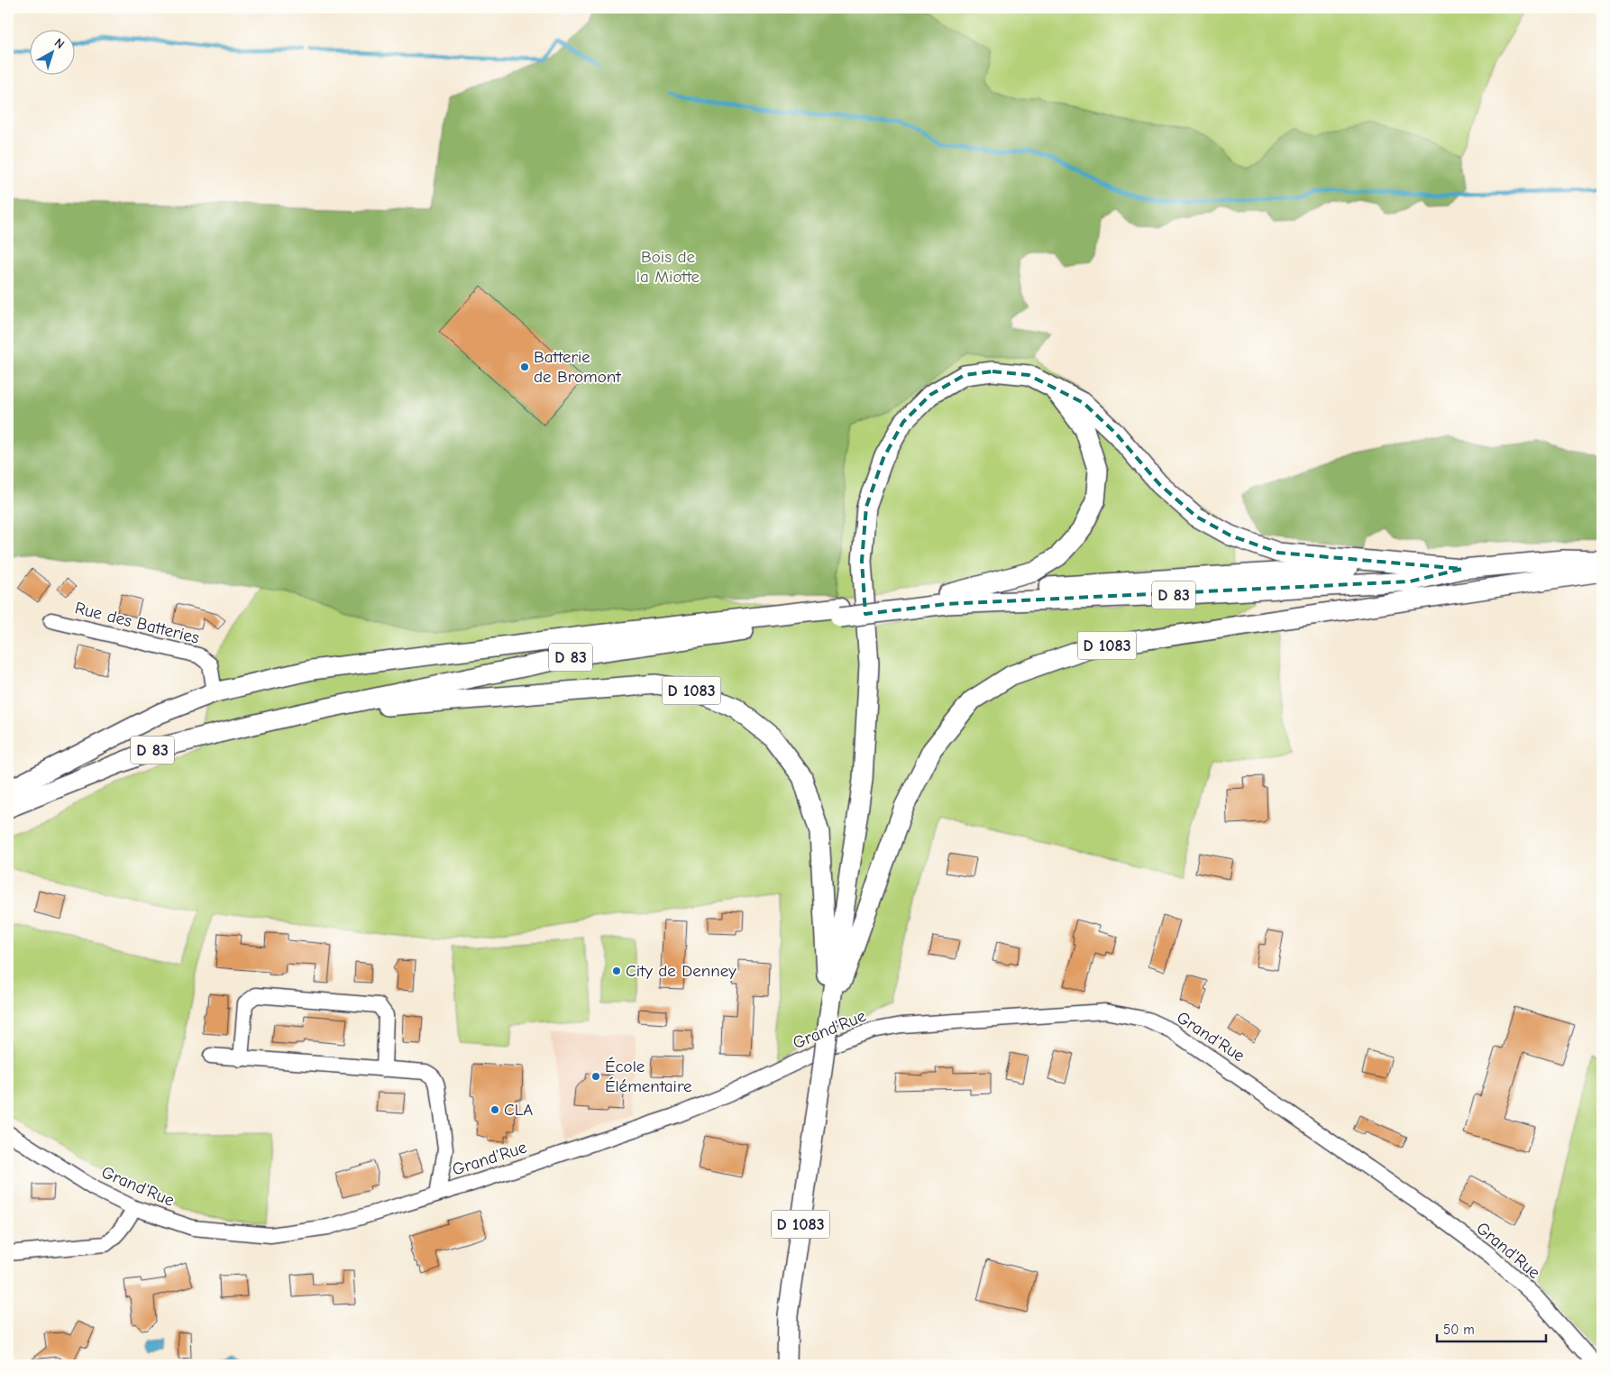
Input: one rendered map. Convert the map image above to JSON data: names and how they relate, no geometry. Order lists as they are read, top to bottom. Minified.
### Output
{"streets":{"main road":["D 83","D 1083"],"street":["Rue des Batteries","Grand'Rue"]},"crossings":[["D 83","Rue des Batteries"],["D 83","D 1083"]],"parks":["Bois de la Miotte"],"places":["Batterie de Bromont","City de Denney","École Élémentaire","CLA"],"scale_bar":"50 m","north":"top right"}
